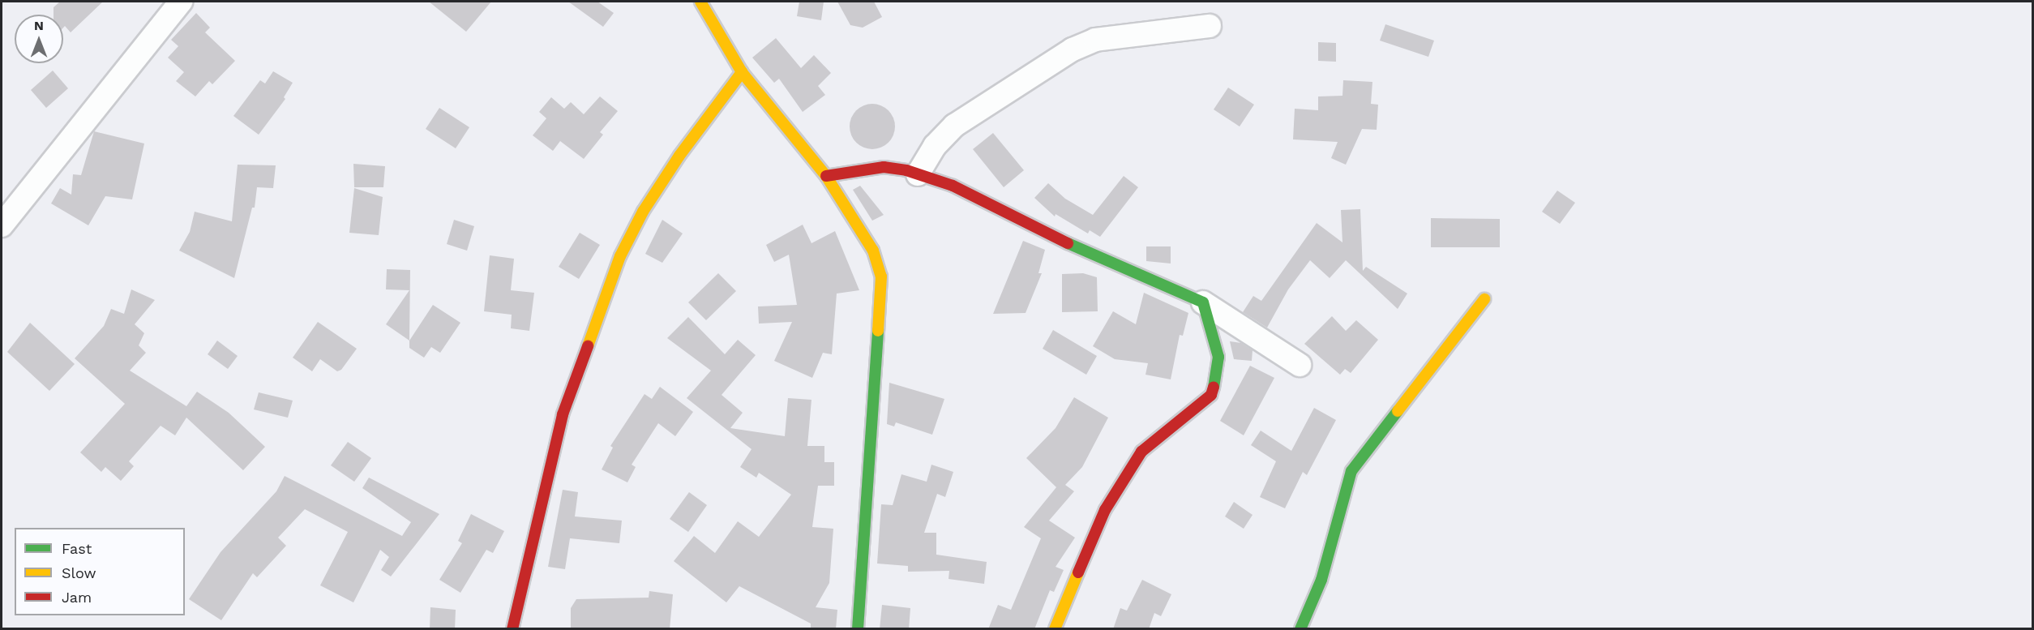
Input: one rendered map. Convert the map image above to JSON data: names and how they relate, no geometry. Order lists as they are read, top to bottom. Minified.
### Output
{"legend":["Fast","Slow","Jam"],"north":"top"}
